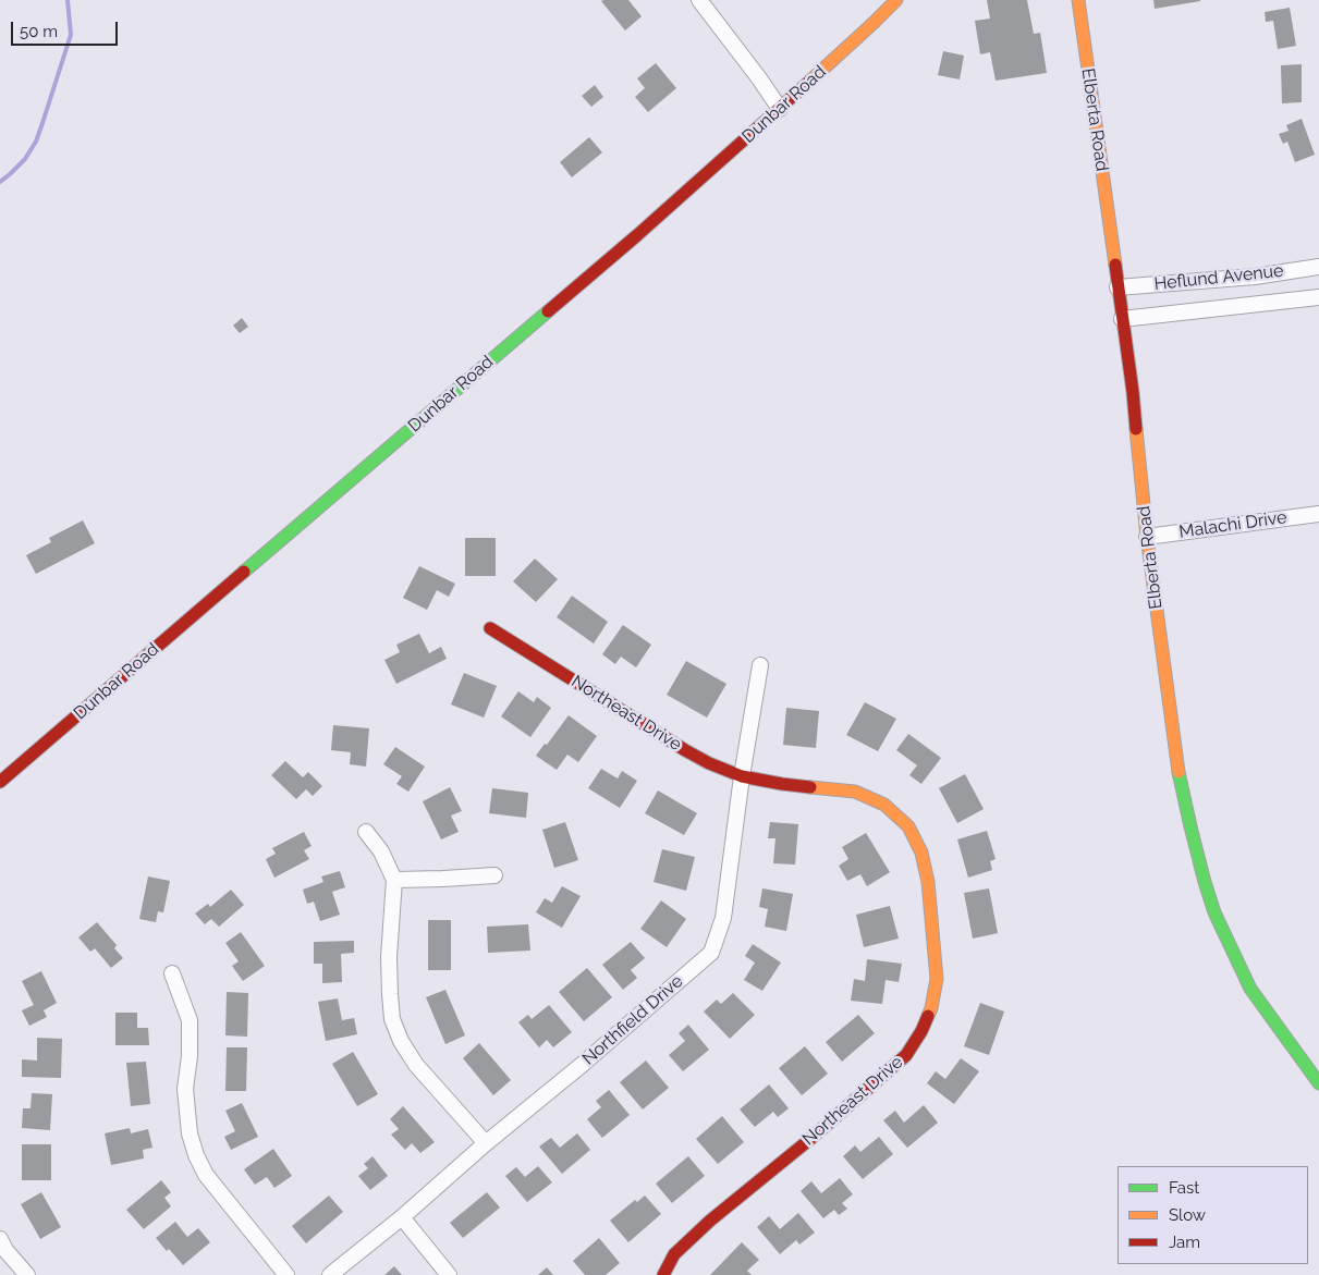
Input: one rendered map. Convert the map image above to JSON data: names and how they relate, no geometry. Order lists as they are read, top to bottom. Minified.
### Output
{"streets":{"street":["Dunbar Road","Elberta Road","Heflund Avenue","Malachi Drive","Northeast Drive","Northfield Drive"]},"crossings":[["Elberta Road","Heflund Avenue"],["Elberta Road","Malachi Drive"],["Northeast Drive","Northfield Drive"]],"legend":["Fast","Slow","Jam"],"scale_bar":"50 m"}
